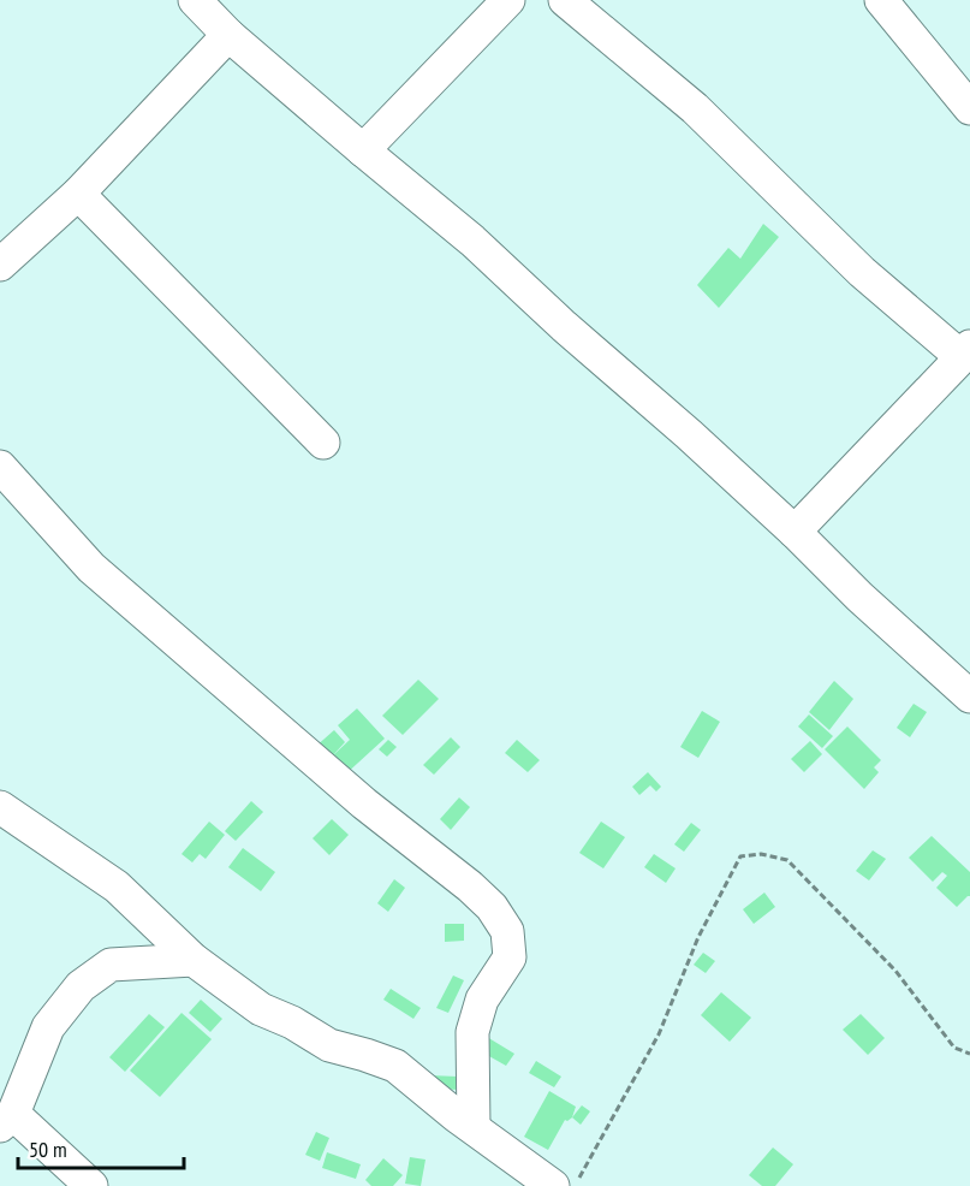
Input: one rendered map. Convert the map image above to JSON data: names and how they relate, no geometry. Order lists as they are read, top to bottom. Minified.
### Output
{"scale_bar":"50 m"}
